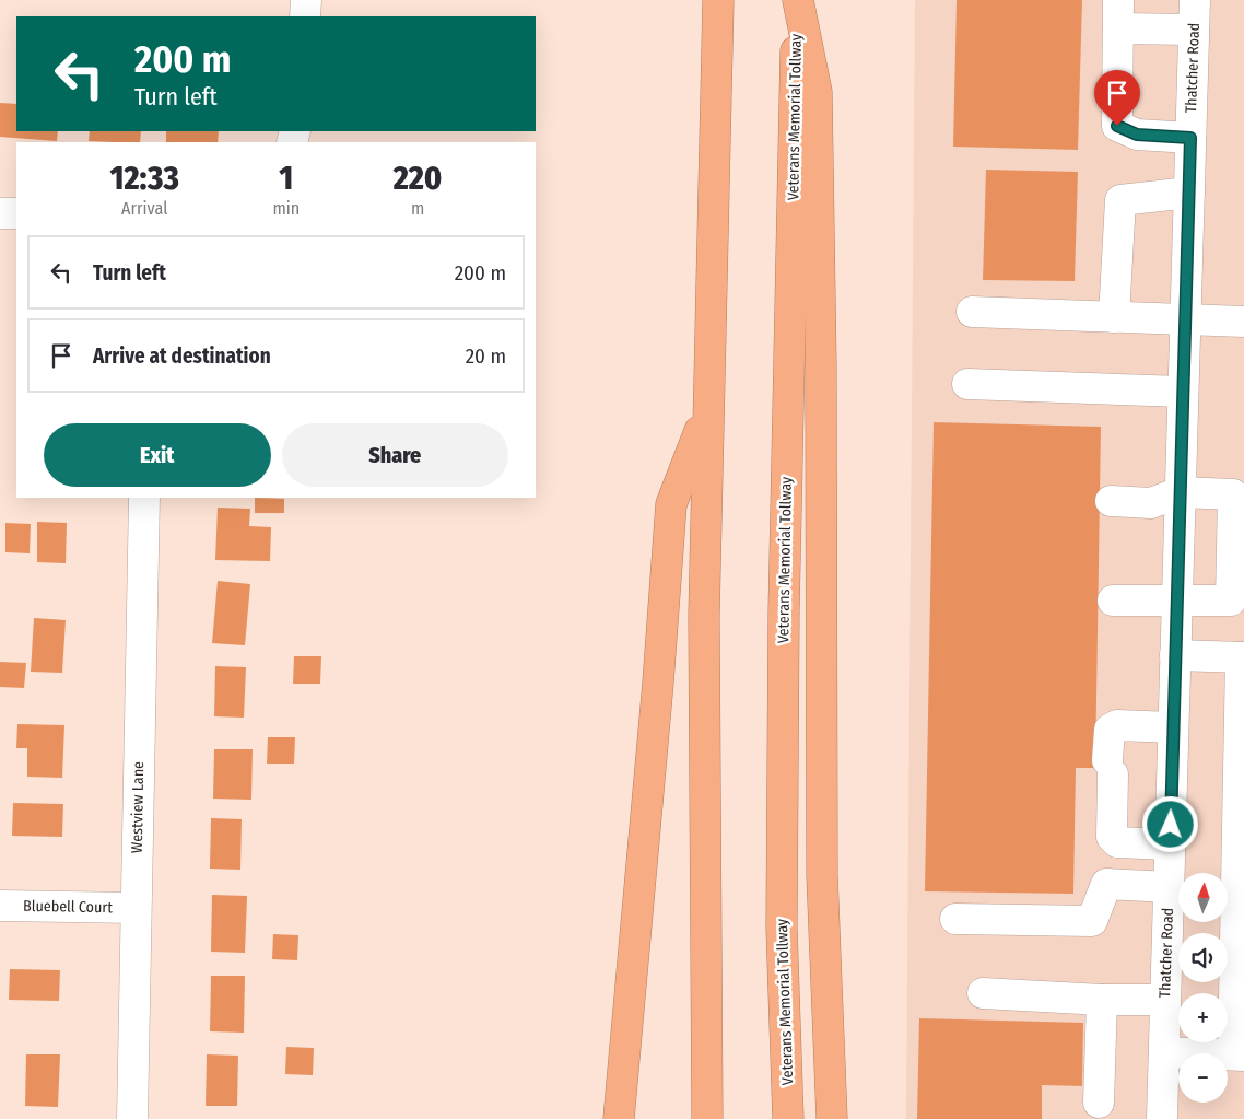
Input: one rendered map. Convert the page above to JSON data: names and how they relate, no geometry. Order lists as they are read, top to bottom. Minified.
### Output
{"streets":{"highway":["Veterans Memorial Tollway"],"street":["Thatcher Road","Westview Lane","Bluebell Court"]},"crossings":[["Westview Lane","Bluebell Court"]],"north":"top","page":{"turn":["200 m","Turn left"],"eta":["12:33","Arrival","1","min","220","m"],"list":[{"name":"Turn left","value":"200 m"},{"name":"Arrive at destination","value":"20 m"}],"buttons":["Exit","Share"],"map_buttons":["+","−"]}}
